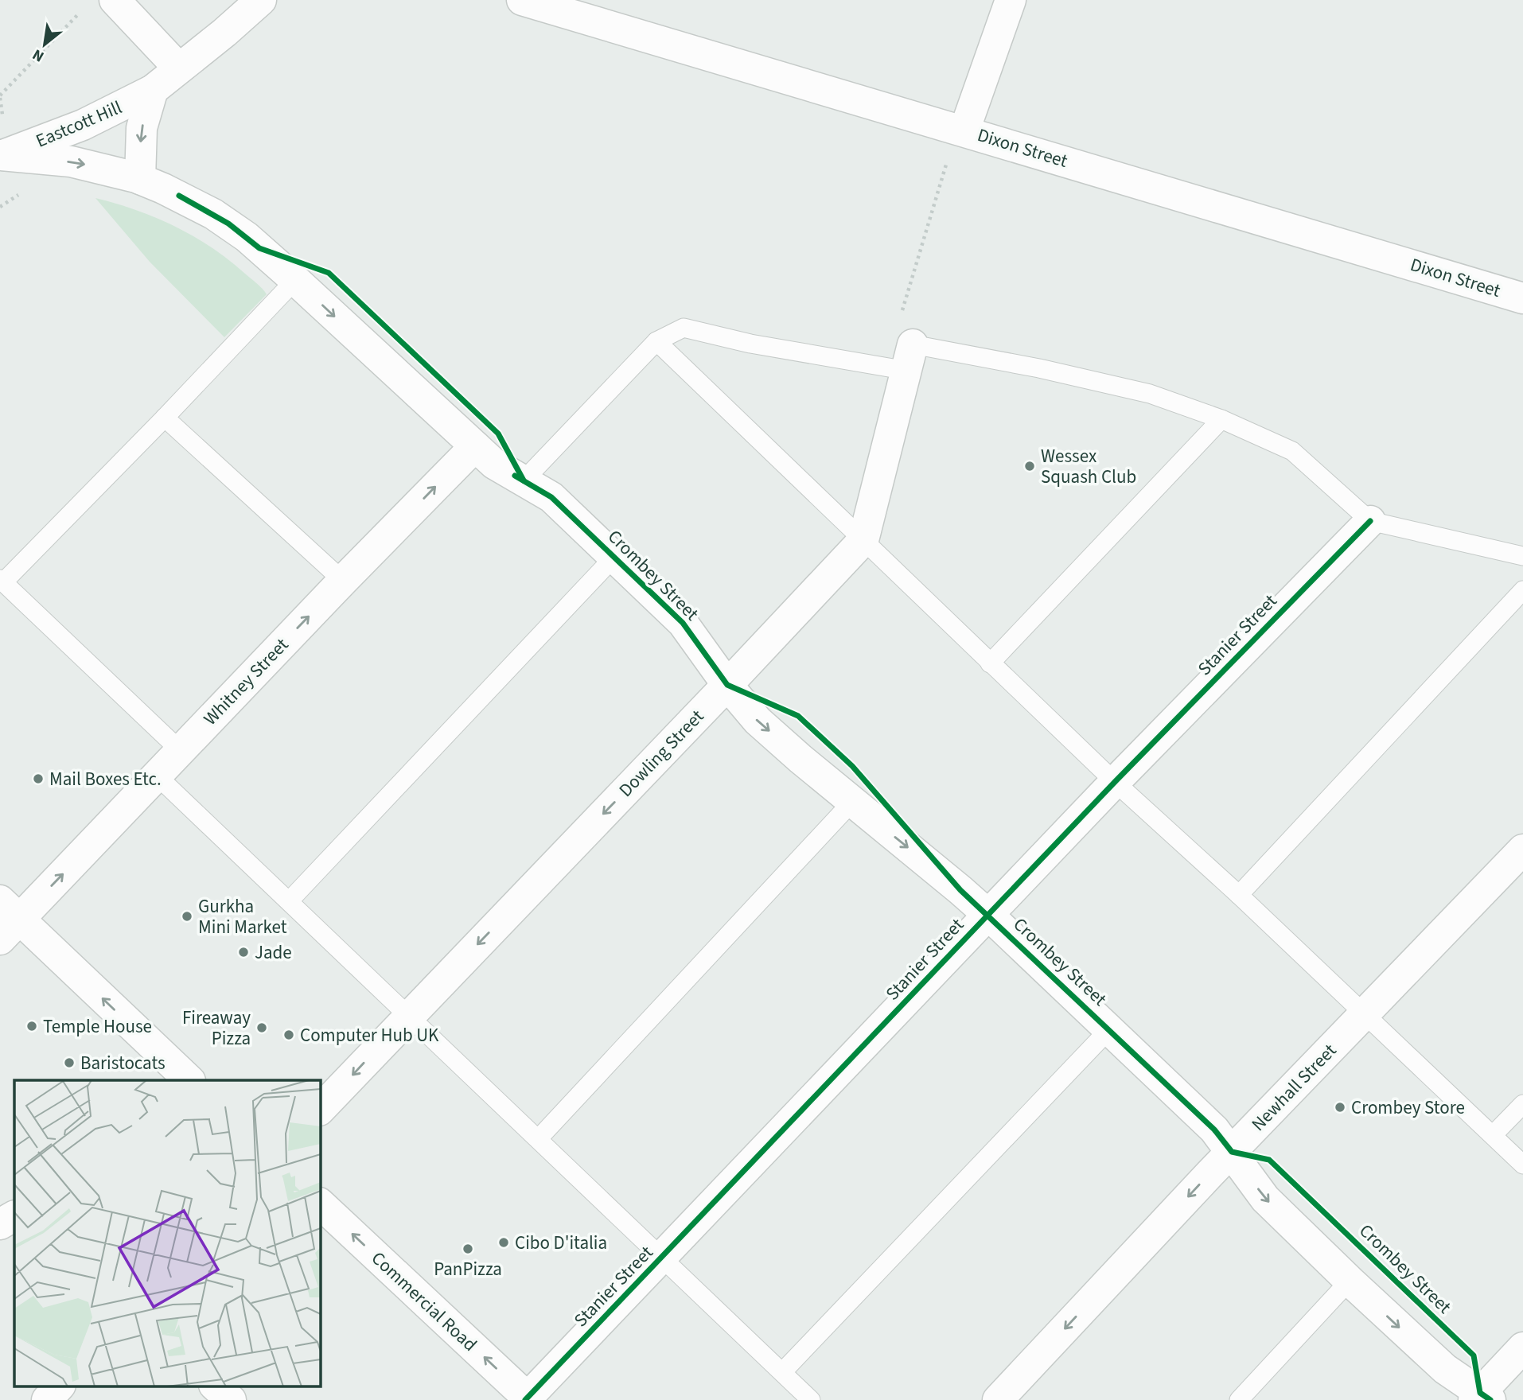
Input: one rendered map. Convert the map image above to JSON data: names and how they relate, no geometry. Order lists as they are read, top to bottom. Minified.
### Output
{"streets":{"street":["Eastcott Hill","Dixon Street","Crombey Street","Stanier Street","Whitney Street","Dowling Street","Newhall Street","Commercial Road"]},"crossings":[["Eastcott Hill","Crombey Street"],["Crombey Street","Stanier Street"],["Crombey Street","Whitney Street"],["Crombey Street","Dowling Street"],["Crombey Street","Newhall Street"],["Stanier Street","Commercial Road"]],"one_way":["Crombey Street","Whitney Street","Dowling Street","Newhall Street","Commercial Road"],"places":["Wessex Squash Club","Mail Boxes Etc.","Gurkha Mini Market","Jade","Temple House","Fireaway Pizza","Computer Hub UK","Baristocats","Crombey Store","Cibo D'italia","PanPizza"],"north":"bottom left"}
